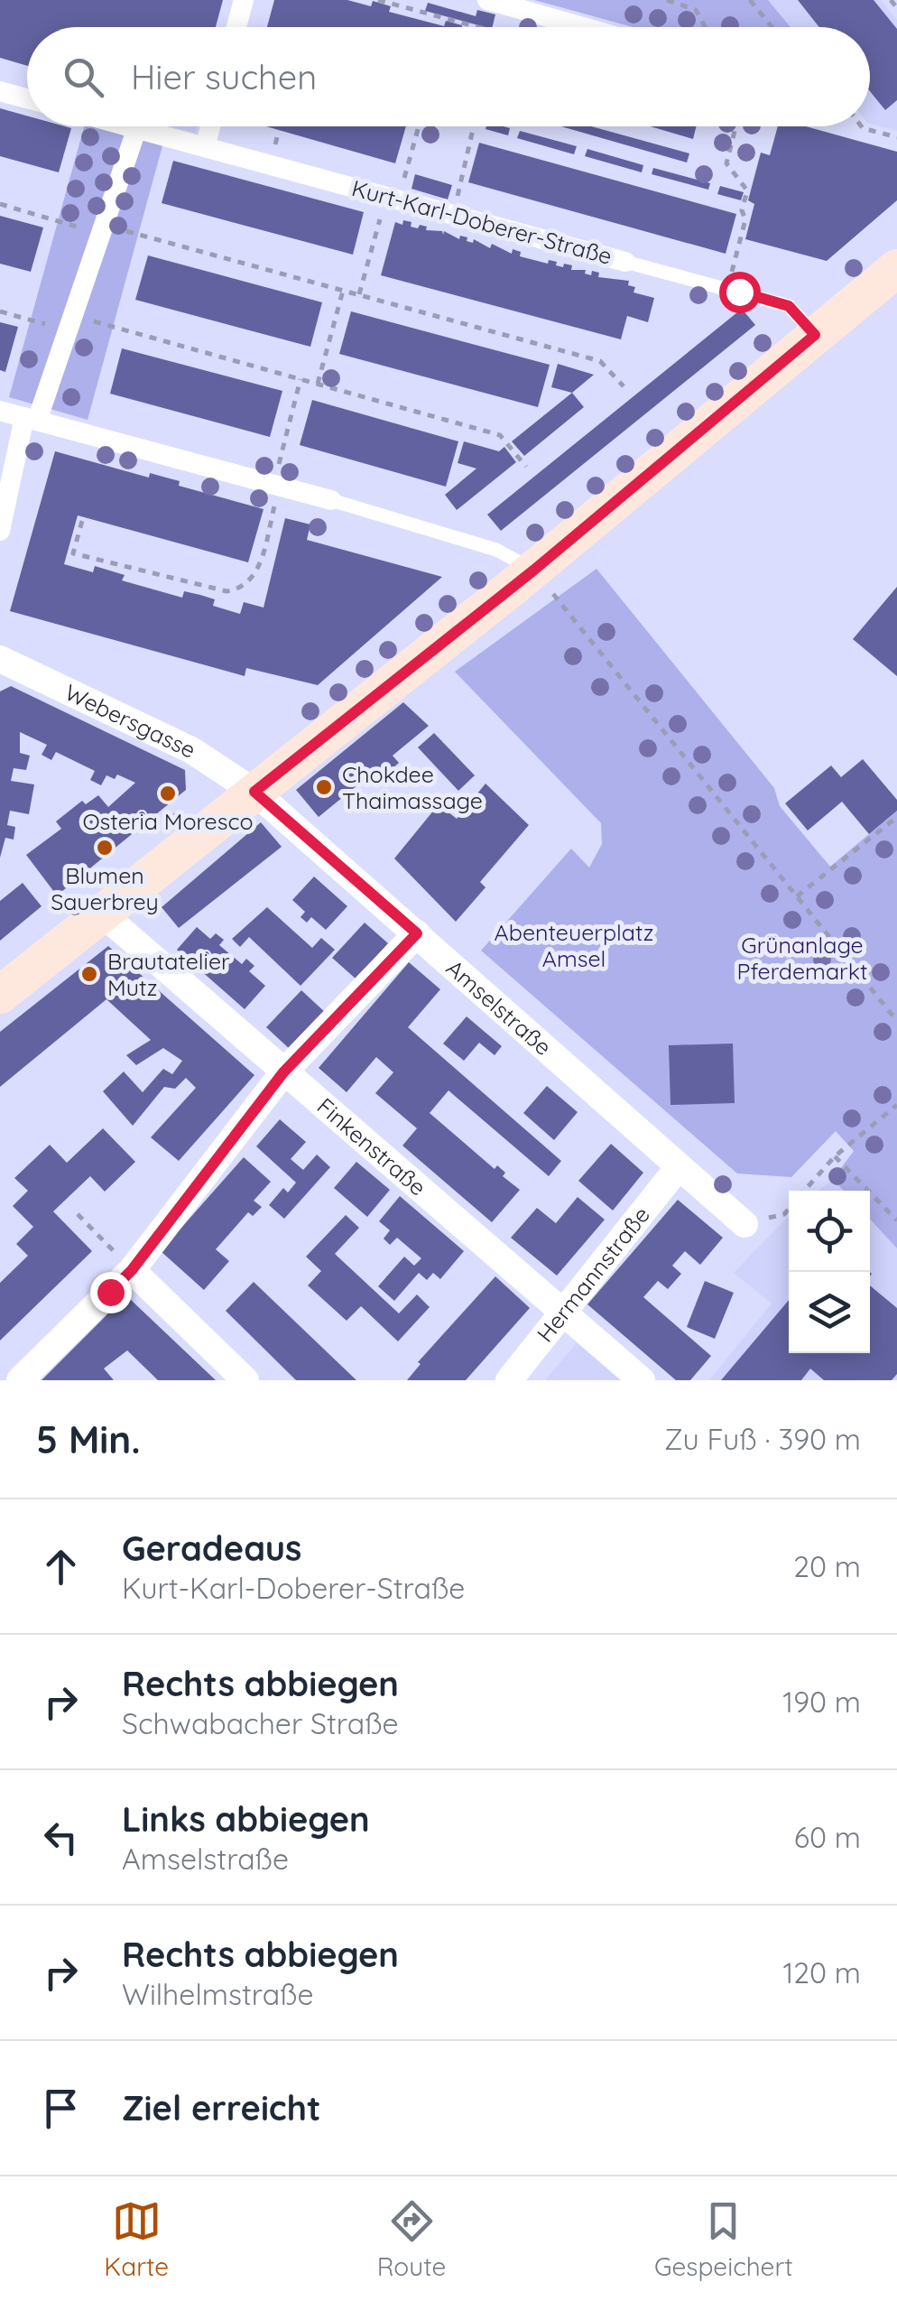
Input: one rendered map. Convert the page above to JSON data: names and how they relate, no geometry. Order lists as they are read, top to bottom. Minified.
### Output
{"streets":{"street":["Kurt-Karl-Doberer-Straße","Webersgasse","Amselstraße","Finkenstraße","Hermannstraße"]},"crossings":[["Webersgasse","Amselstraße"],["Amselstraße","Hermannstraße"],["Finkenstraße","Hermannstraße"]],"parks":["Abenteuerplatz Amsel","Grünanlage Pferdemarkt"],"places":["Chokdee Thaimassage","Osteria Moresco","Blumen Sauerbrey","Brautatelier Mutz"],"page":{"search":"Hier suchen","heading":["5 Min.","Zu Fuß · 390 m"],"list":[["Geradeaus","Kurt-Karl-Doberer-Straße","20 m"],["Rechts abbiegen","Schwabacher Straße","190 m"],["Links abbiegen","Amselstraße","60 m"],["Rechts abbiegen","Wilhelmstraße","120 m"],"Ziel erreicht"],"nav":["Karte","Route","Gespeichert"]}}
